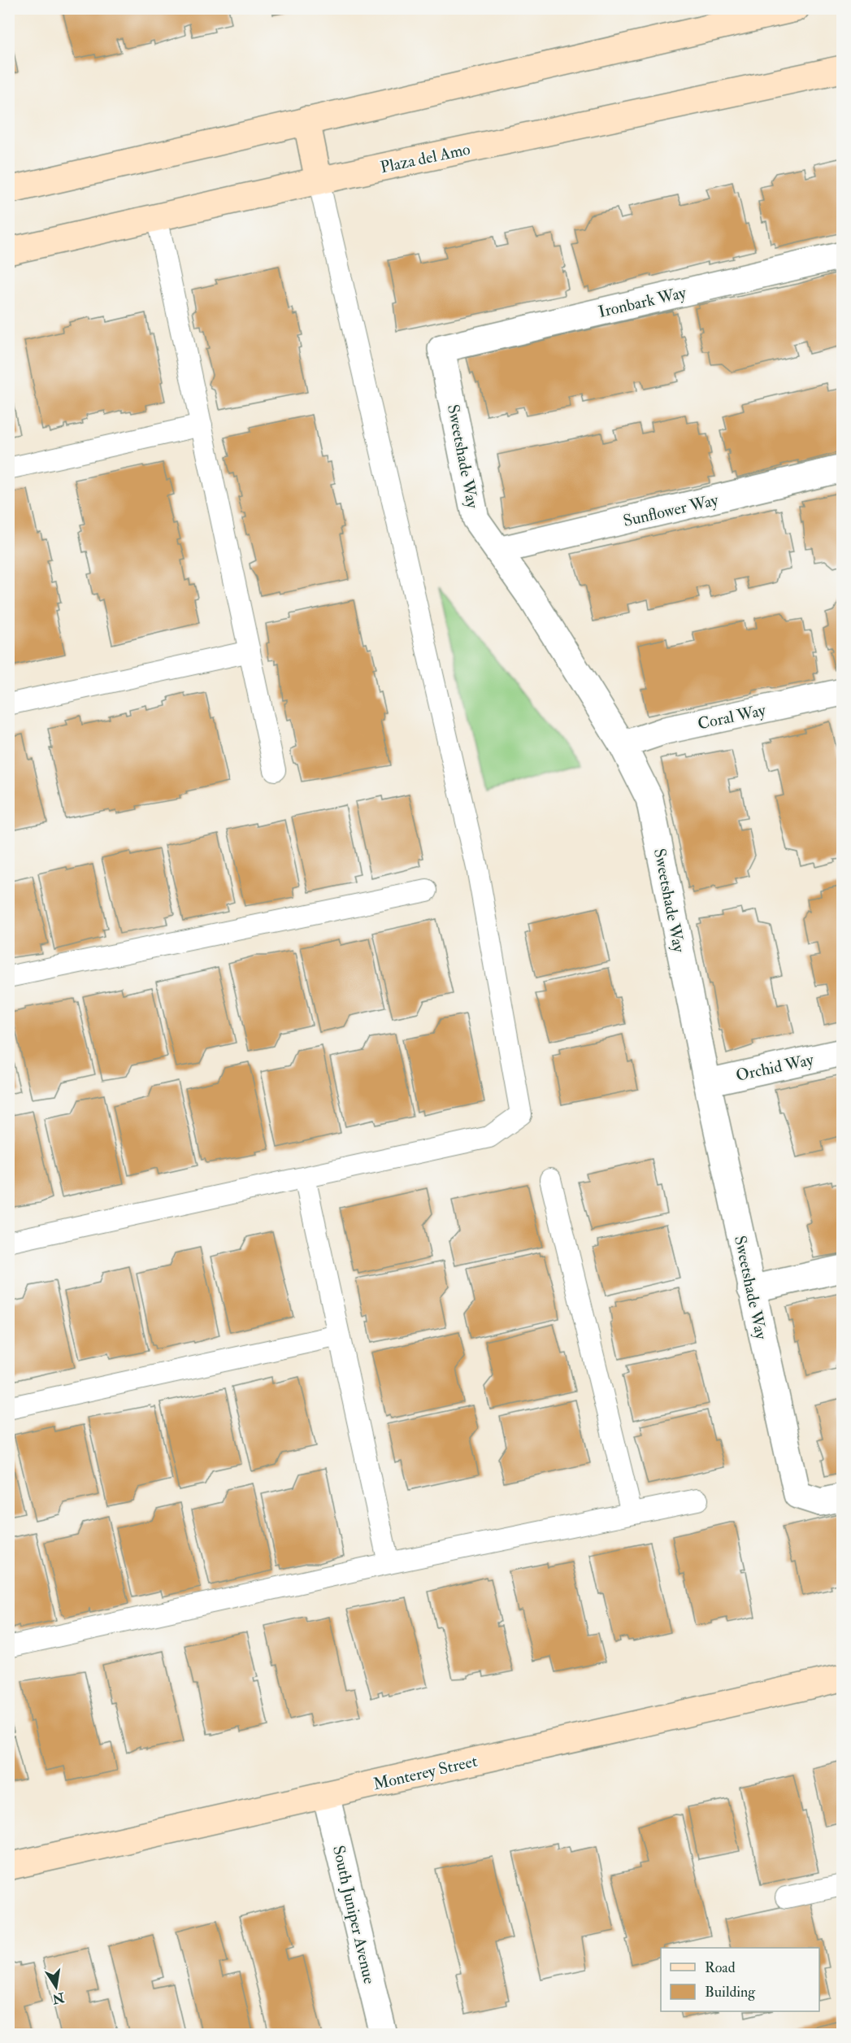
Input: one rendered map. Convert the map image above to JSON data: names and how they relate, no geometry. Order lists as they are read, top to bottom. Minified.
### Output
{"streets":{"main road":["Plaza del Amo","Monterey Street"],"street":["Ironbark Way","Sweetshade Way","Sunflower Way","Coral Way","Orchid Way","South Juniper Avenue"]},"crossings":[["Ironbark Way","Sweetshade Way"],["Sweetshade Way","Sunflower Way"],["Sweetshade Way","Coral Way"],["Sweetshade Way","Orchid Way"],["Monterey Street","South Juniper Avenue"]],"legend":["Road","Building"],"north":"bottom"}
